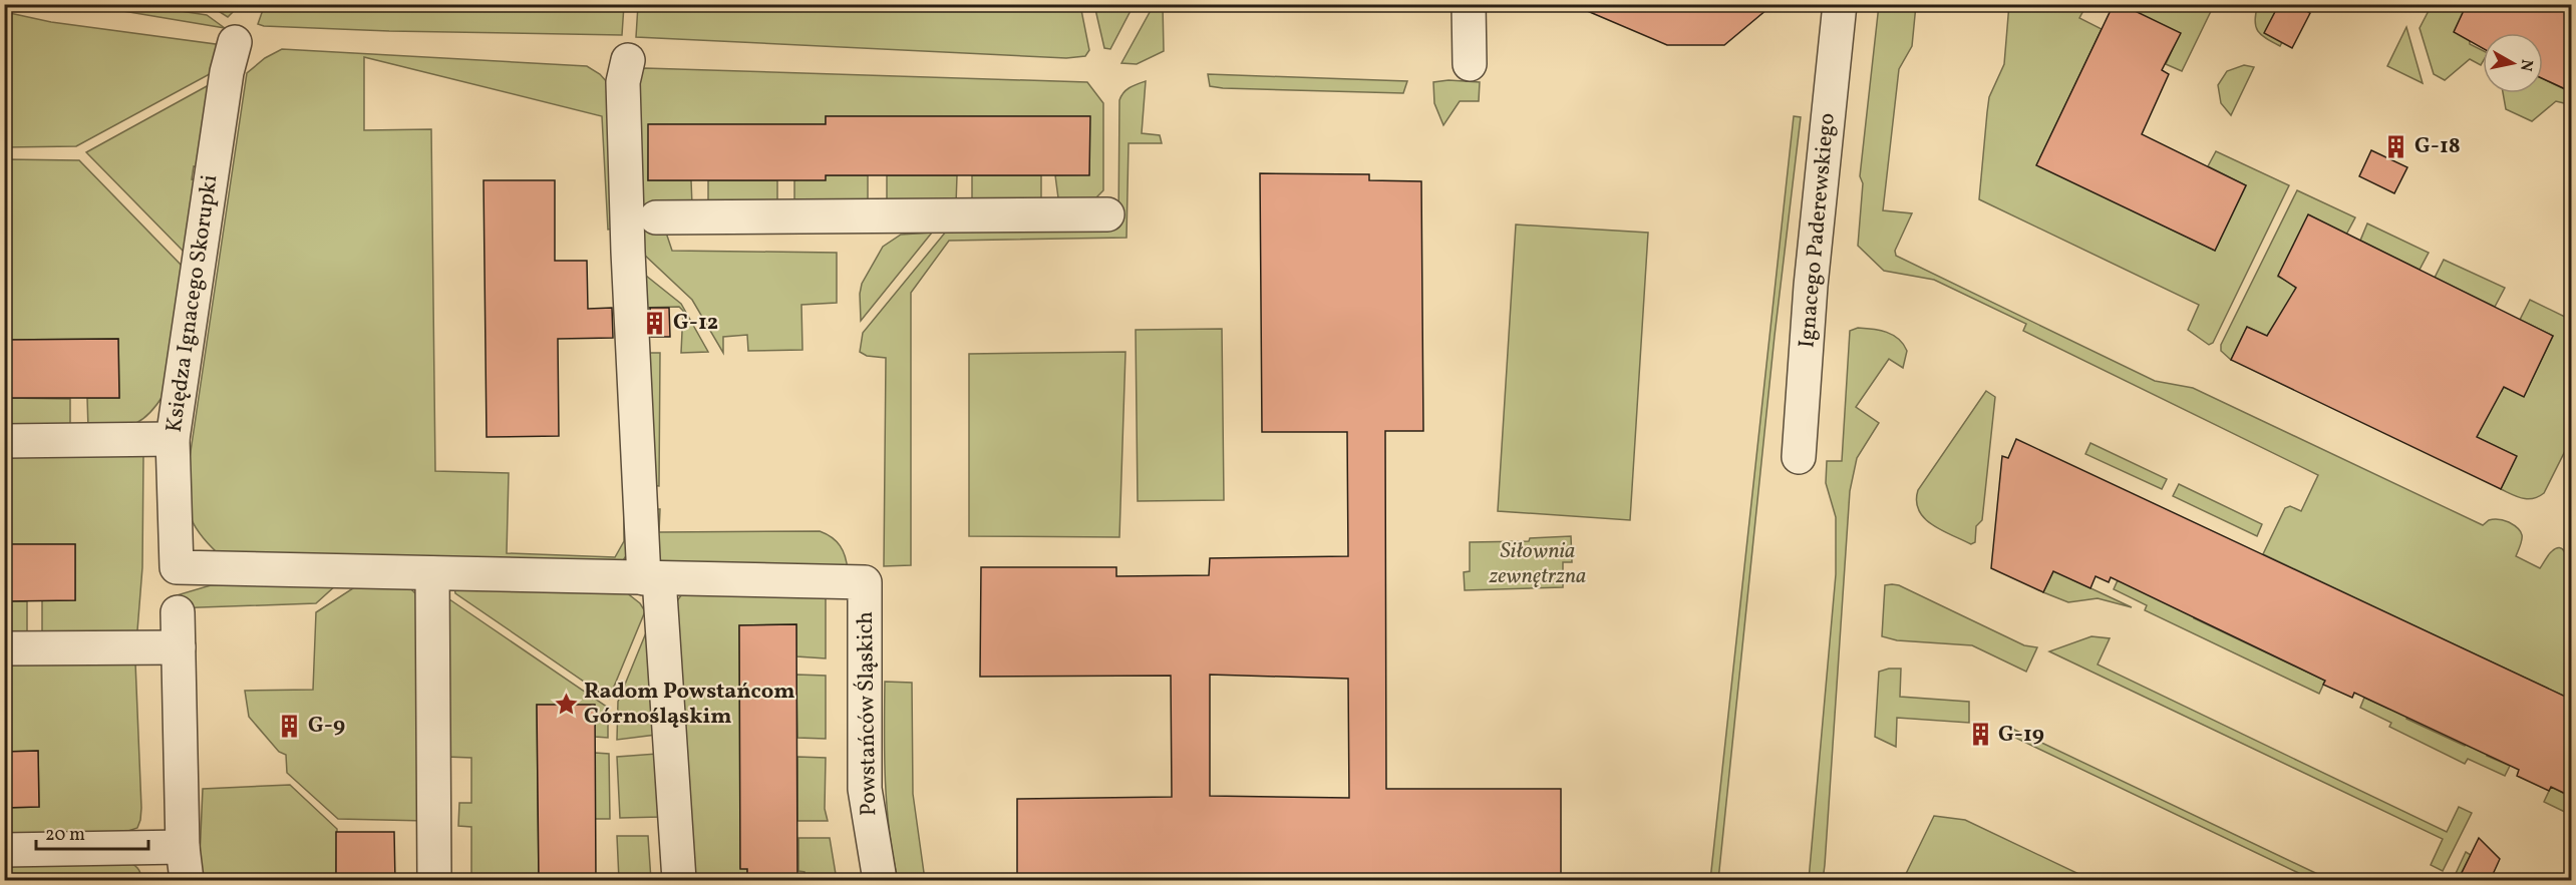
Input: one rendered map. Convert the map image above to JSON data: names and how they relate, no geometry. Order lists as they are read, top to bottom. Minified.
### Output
{"streets":{"street":["Ignacego Paderewskiego","Księdza Ignacego Skorupki","Powstańców Śląskich"]},"parks":["Siłownia zewnętrzna"],"places":{"building":["G-18","G-12","G-9","G-19"],"place":["Radom Powstańcom Górnośląskim"]},"scale_bar":"20 m","north":"right"}
